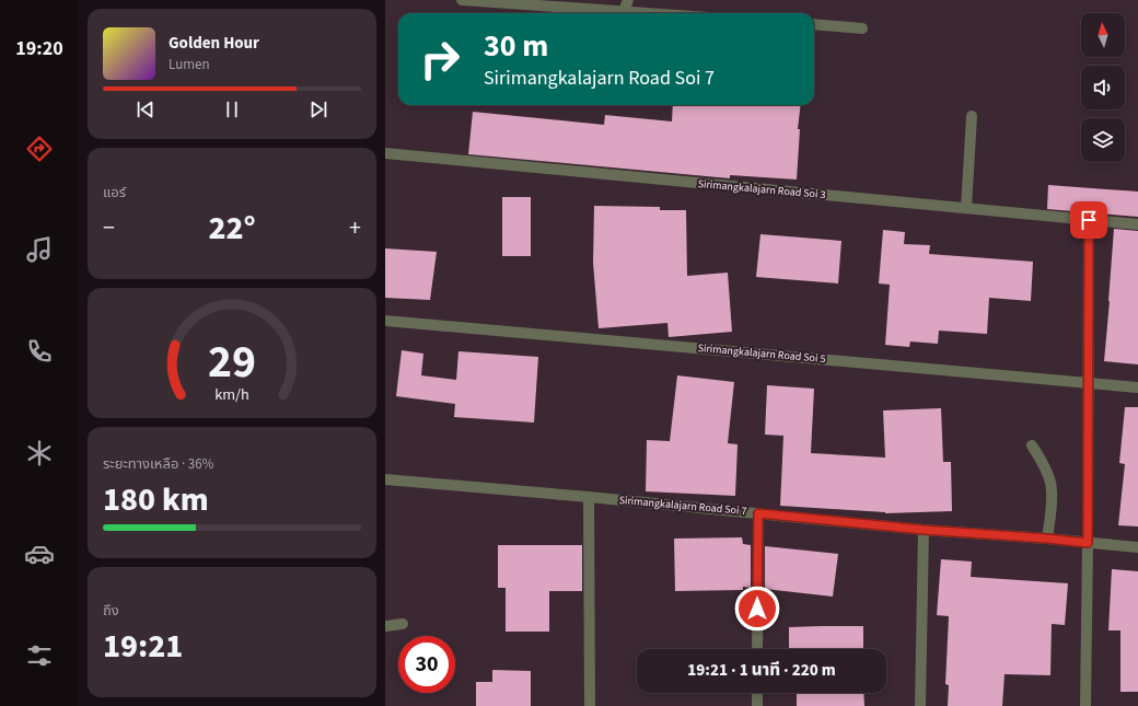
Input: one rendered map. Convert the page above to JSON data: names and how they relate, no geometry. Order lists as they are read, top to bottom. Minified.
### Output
{"streets":{"street":["Sirimangkalajarn Road Soi 3","Sirimangkalajarn Road Soi 5","Sirimangkalajarn Road Soi 7"]},"north":"top","page":{"tabs":"19:20","turn":["30 m","Sirimangkalajarn Road Soi 7"],"song":["Golden Hour","Lumen"],"tile":["แอร์",["ระยะทางเหลือ · 36%","180 km"],["ถึง","19:21"]],"heat":["−","22°","+"],"limit":"30","trip":"19:21 · 1 นาที · 220 m","gauge":["29","km/h"]}}
